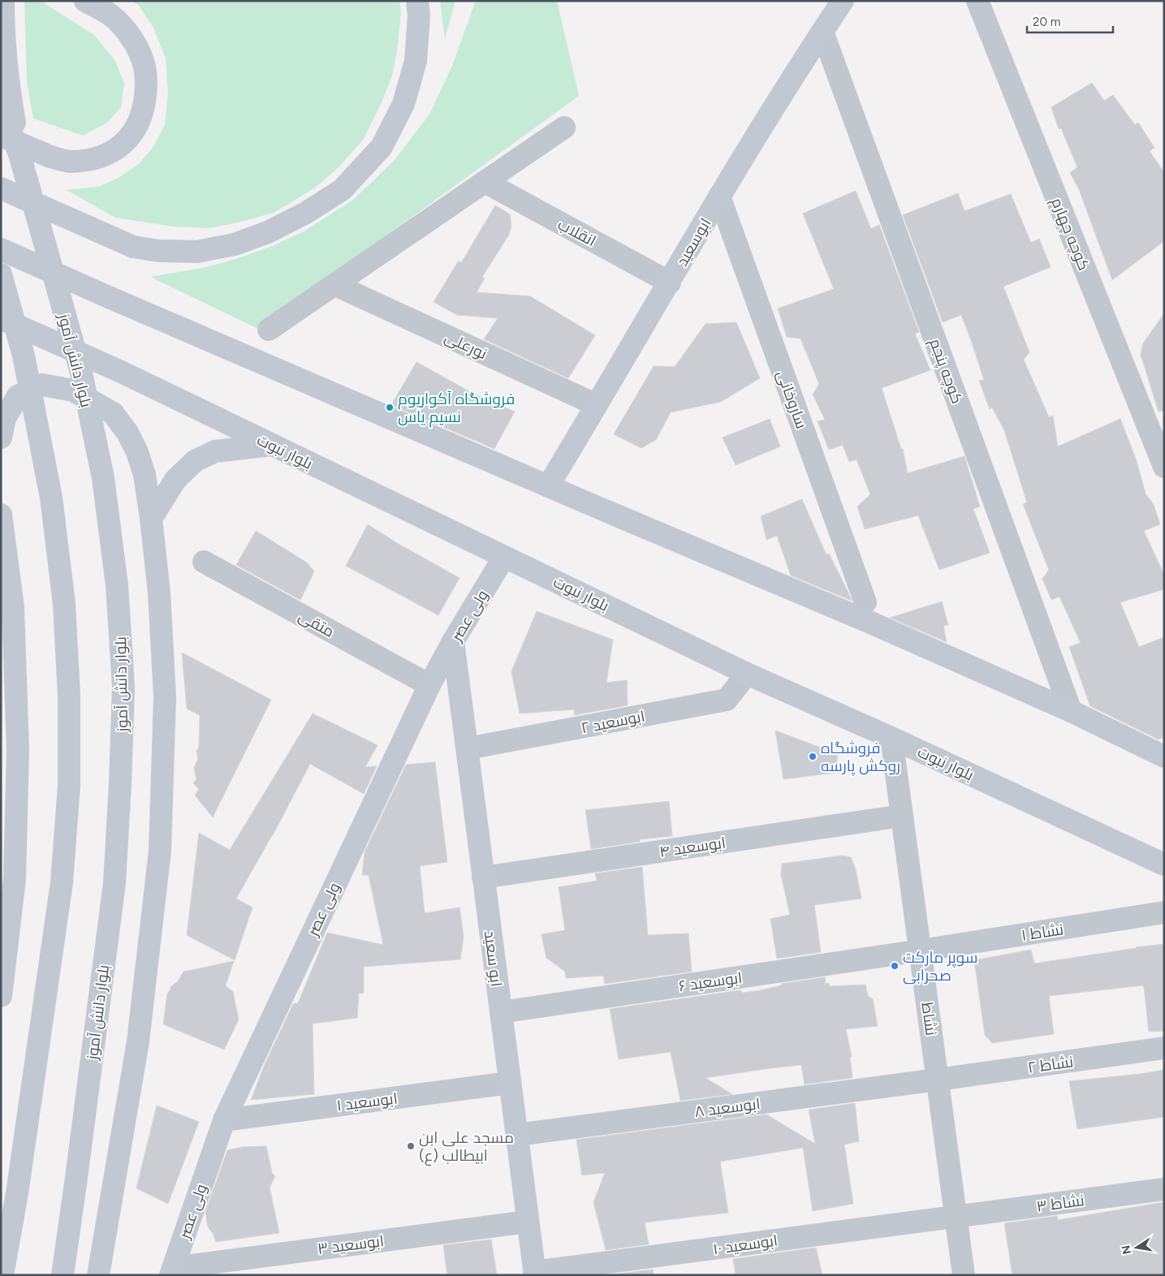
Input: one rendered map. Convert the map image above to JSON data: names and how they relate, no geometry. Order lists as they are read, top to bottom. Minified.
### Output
{"streets":{"main road":["ابوسعید","بلوار دانش آموز","بلوار نبوت","ولی عصر","ابو سعید"],"street":["انقلاب","کوچه چهارم","نورعلی","کوچه پنجم","ساروخانی","متقی","ابوسعید ۲","ابوسعید ۴","نشاط ۱","ابوسعید ۶","نشاط","نشاط ۲","ابوسعید ۱","ابوسعید ۸","نشاط ۳","ابوسعید ۳","ابوسعید ۱۰"]},"crossings":[["انقلاب","ابوسعید"],["ابوسعید","نورعلی"],["ابوسعید","کوچه پنجم"],["ابوسعید","ساروخانی"],["بلوار نبوت","ولی عصر"],["بلوار نبوت","ابوسعید ۲"],["بلوار نبوت","نشاط"],["ولی عصر","متقی"],["ولی عصر","ابو سعید"],["ولی عصر","ابوسعید ۱"],["ولی عصر","ابوسعید ۳"],["ابوسعید ۲","ابو سعید"],["ابوسعید ۴","ابو سعید"],["ابوسعید ۴","نشاط"],["نشاط ۱","ابوسعید ۶"],["نشاط ۱","نشاط"],["ابو سعید","ابوسعید ۶"],["ابو سعید","ابوسعید ۱"],["ابو سعید","ابوسعید ۸"],["ابو سعید","ابوسعید ۳"],["ابو سعید","ابوسعید ۱۰"],["ابوسعید ۶","نشاط"],["نشاط","نشاط ۲"],["نشاط","ابوسعید ۸"],["نشاط","نشاط ۳"],["نشاط","ابوسعید ۱۰"],["نشاط ۲","ابوسعید ۸"],["نشاط ۳","ابوسعید ۱۰"]],"places":["فروشگاه آکواریوم نسیم یاس","فروشگاه روکش پارسه","سوپر مارکت صحرابی","مسجد علی ابن ابیطالب (ع)"],"scale_bar":"20 m","north":"left"}
